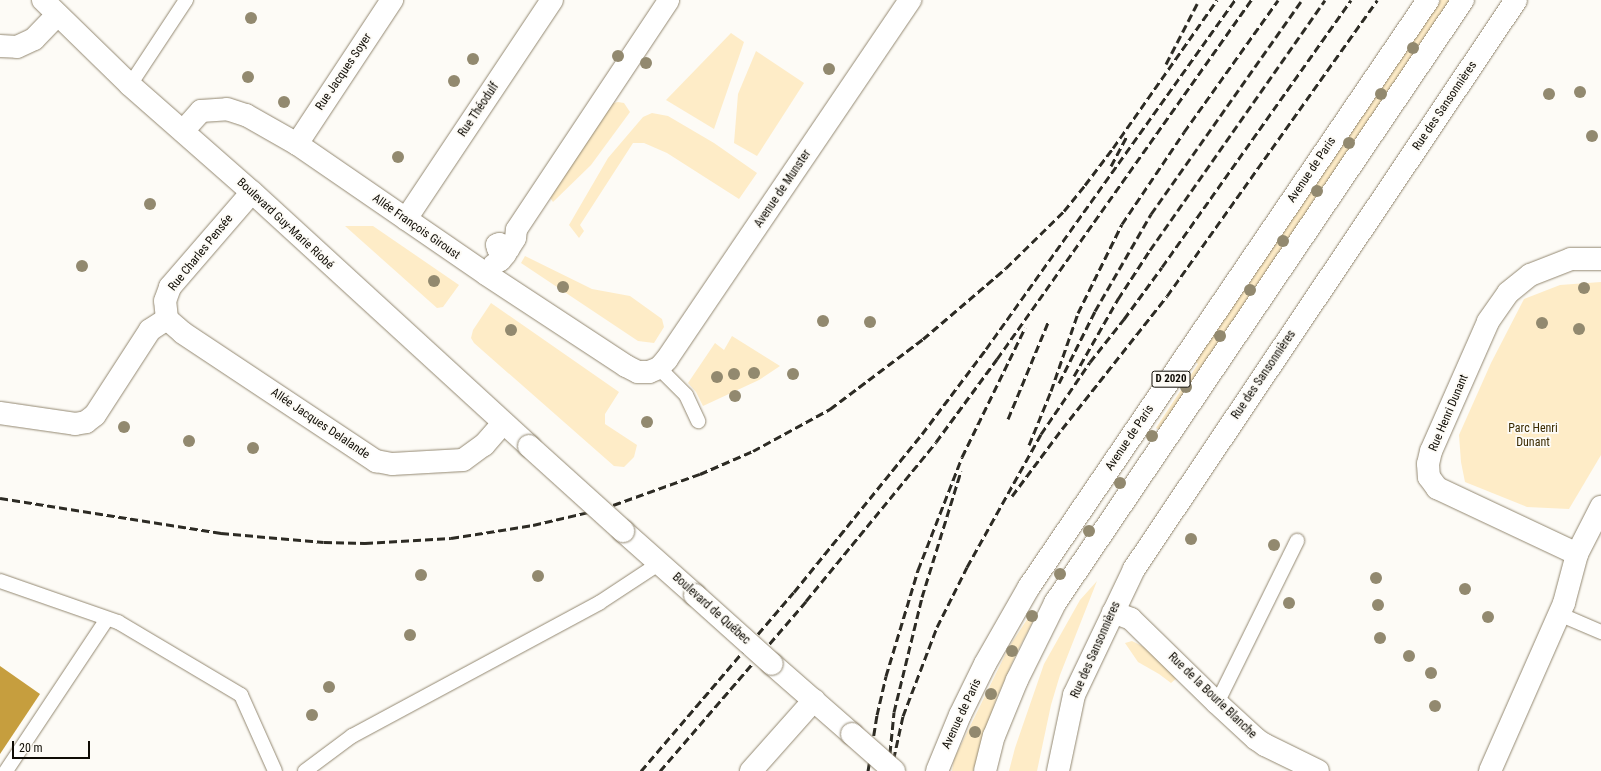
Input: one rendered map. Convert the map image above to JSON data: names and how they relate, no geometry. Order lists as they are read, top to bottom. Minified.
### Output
{"streets":{"street":["Rue Jacques Soyer","Rue des Sansonnières","Rue Théodulf","Avenue de Paris","Avenue de Munster","Boulevard Guy-Marie Riobé","Allée François Giroust","Rue Charles Pensée","D 2020","Rue Henri Dunant","Allée Jacques Delalande","Boulevard de Québec","Rue de la Bourie Blanche"]},"crossings":[["Rue Jacques Soyer","Allée François Giroust"],["Rue des Sansonnières","Rue de la Bourie Blanche"],["Rue Théodulf","Allée François Giroust"],["Avenue de Munster","Allée François Giroust"],["Boulevard Guy-Marie Riobé","Allée François Giroust"],["Boulevard Guy-Marie Riobé","Rue Charles Pensée"],["Boulevard Guy-Marie Riobé","Allée Jacques Delalande"],["Boulevard Guy-Marie Riobé","Boulevard de Québec"],["Rue Charles Pensée","Allée Jacques Delalande"]],"parks":["Parc Henri Dunant"],"scale_bar":"20 m"}
